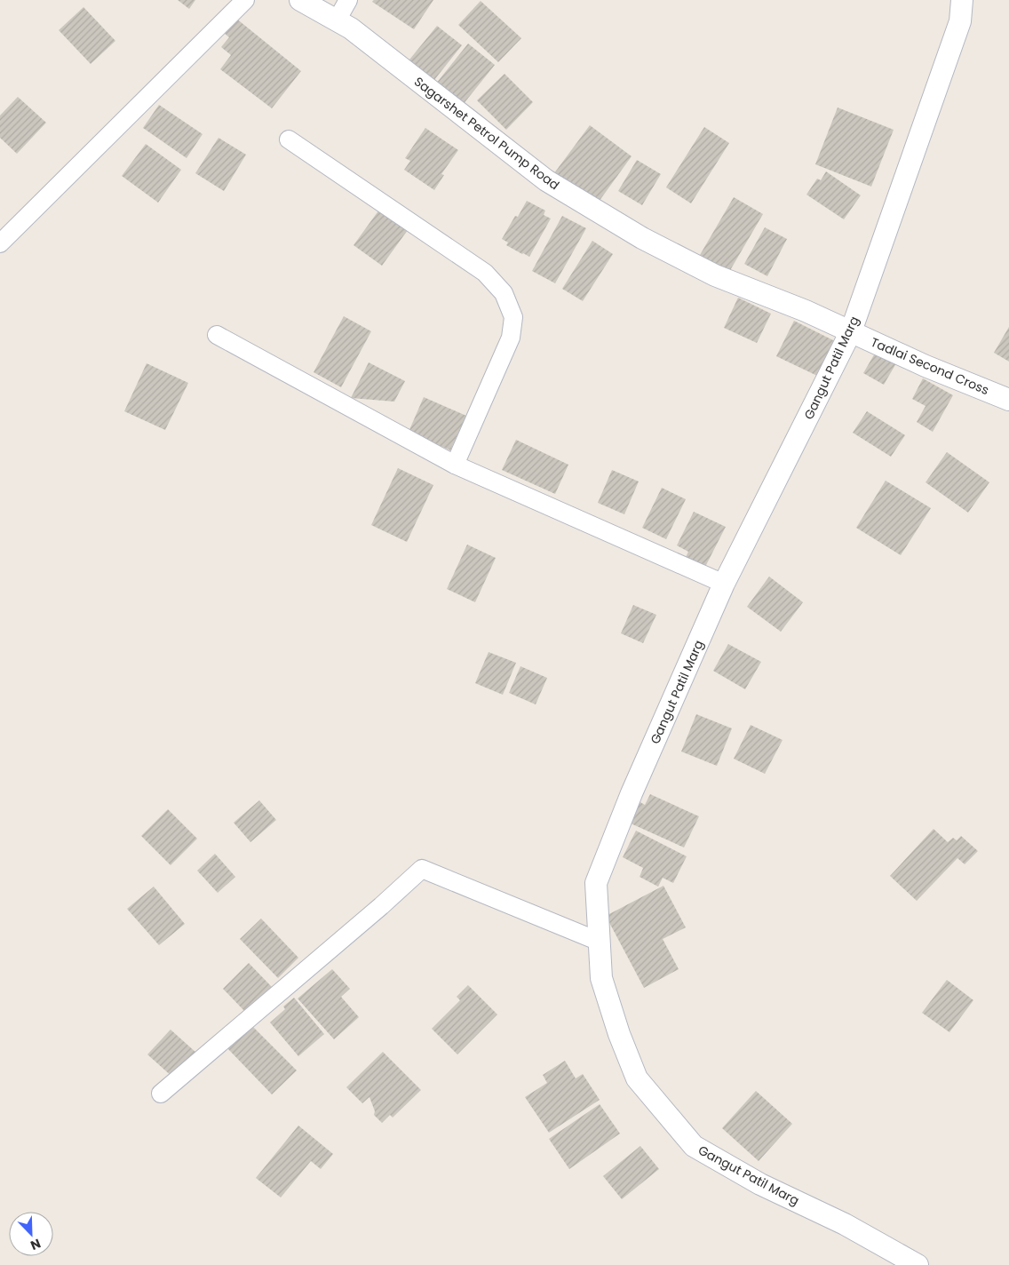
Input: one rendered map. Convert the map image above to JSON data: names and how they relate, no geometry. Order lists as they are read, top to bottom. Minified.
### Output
{"streets":{"street":["Sagarshet Petrol Pump Road","Tadlai Second Cross","Gangut Patil Marg"]},"crossings":[["Sagarshet Petrol Pump Road","Tadlai Second Cross"],["Sagarshet Petrol Pump Road","Gangut Patil Marg"],["Tadlai Second Cross","Gangut Patil Marg"]],"north":"bottom right"}
